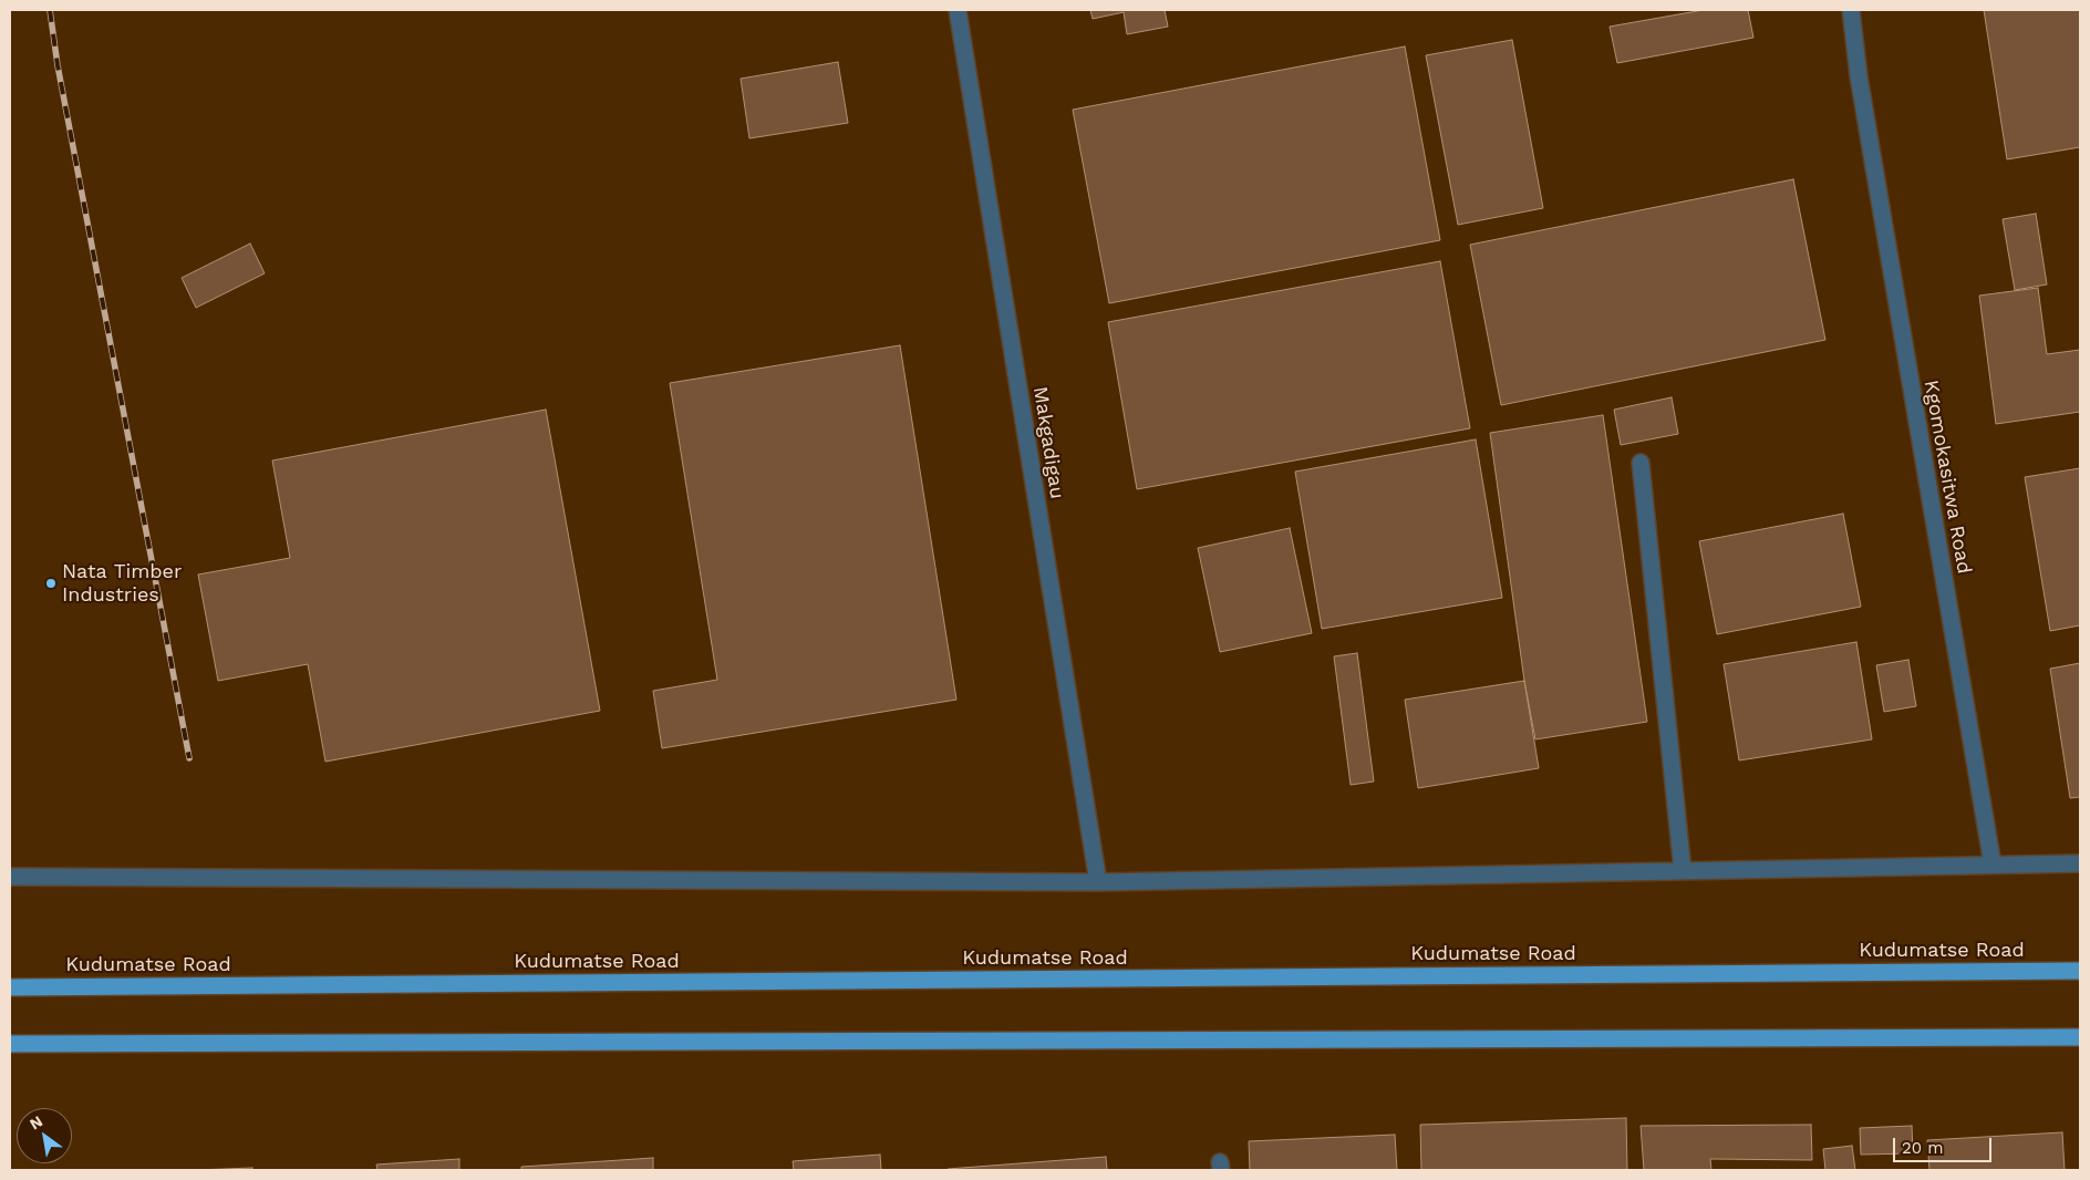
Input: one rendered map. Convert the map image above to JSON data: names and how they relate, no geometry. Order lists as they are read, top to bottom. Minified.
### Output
{"streets":{"main road":["Kudumatse Road"],"street":["Makgadigau","Kgomokasitwa Road"]},"places":["Nata Timber Industries"],"scale_bar":"20 m","north":"top left"}
